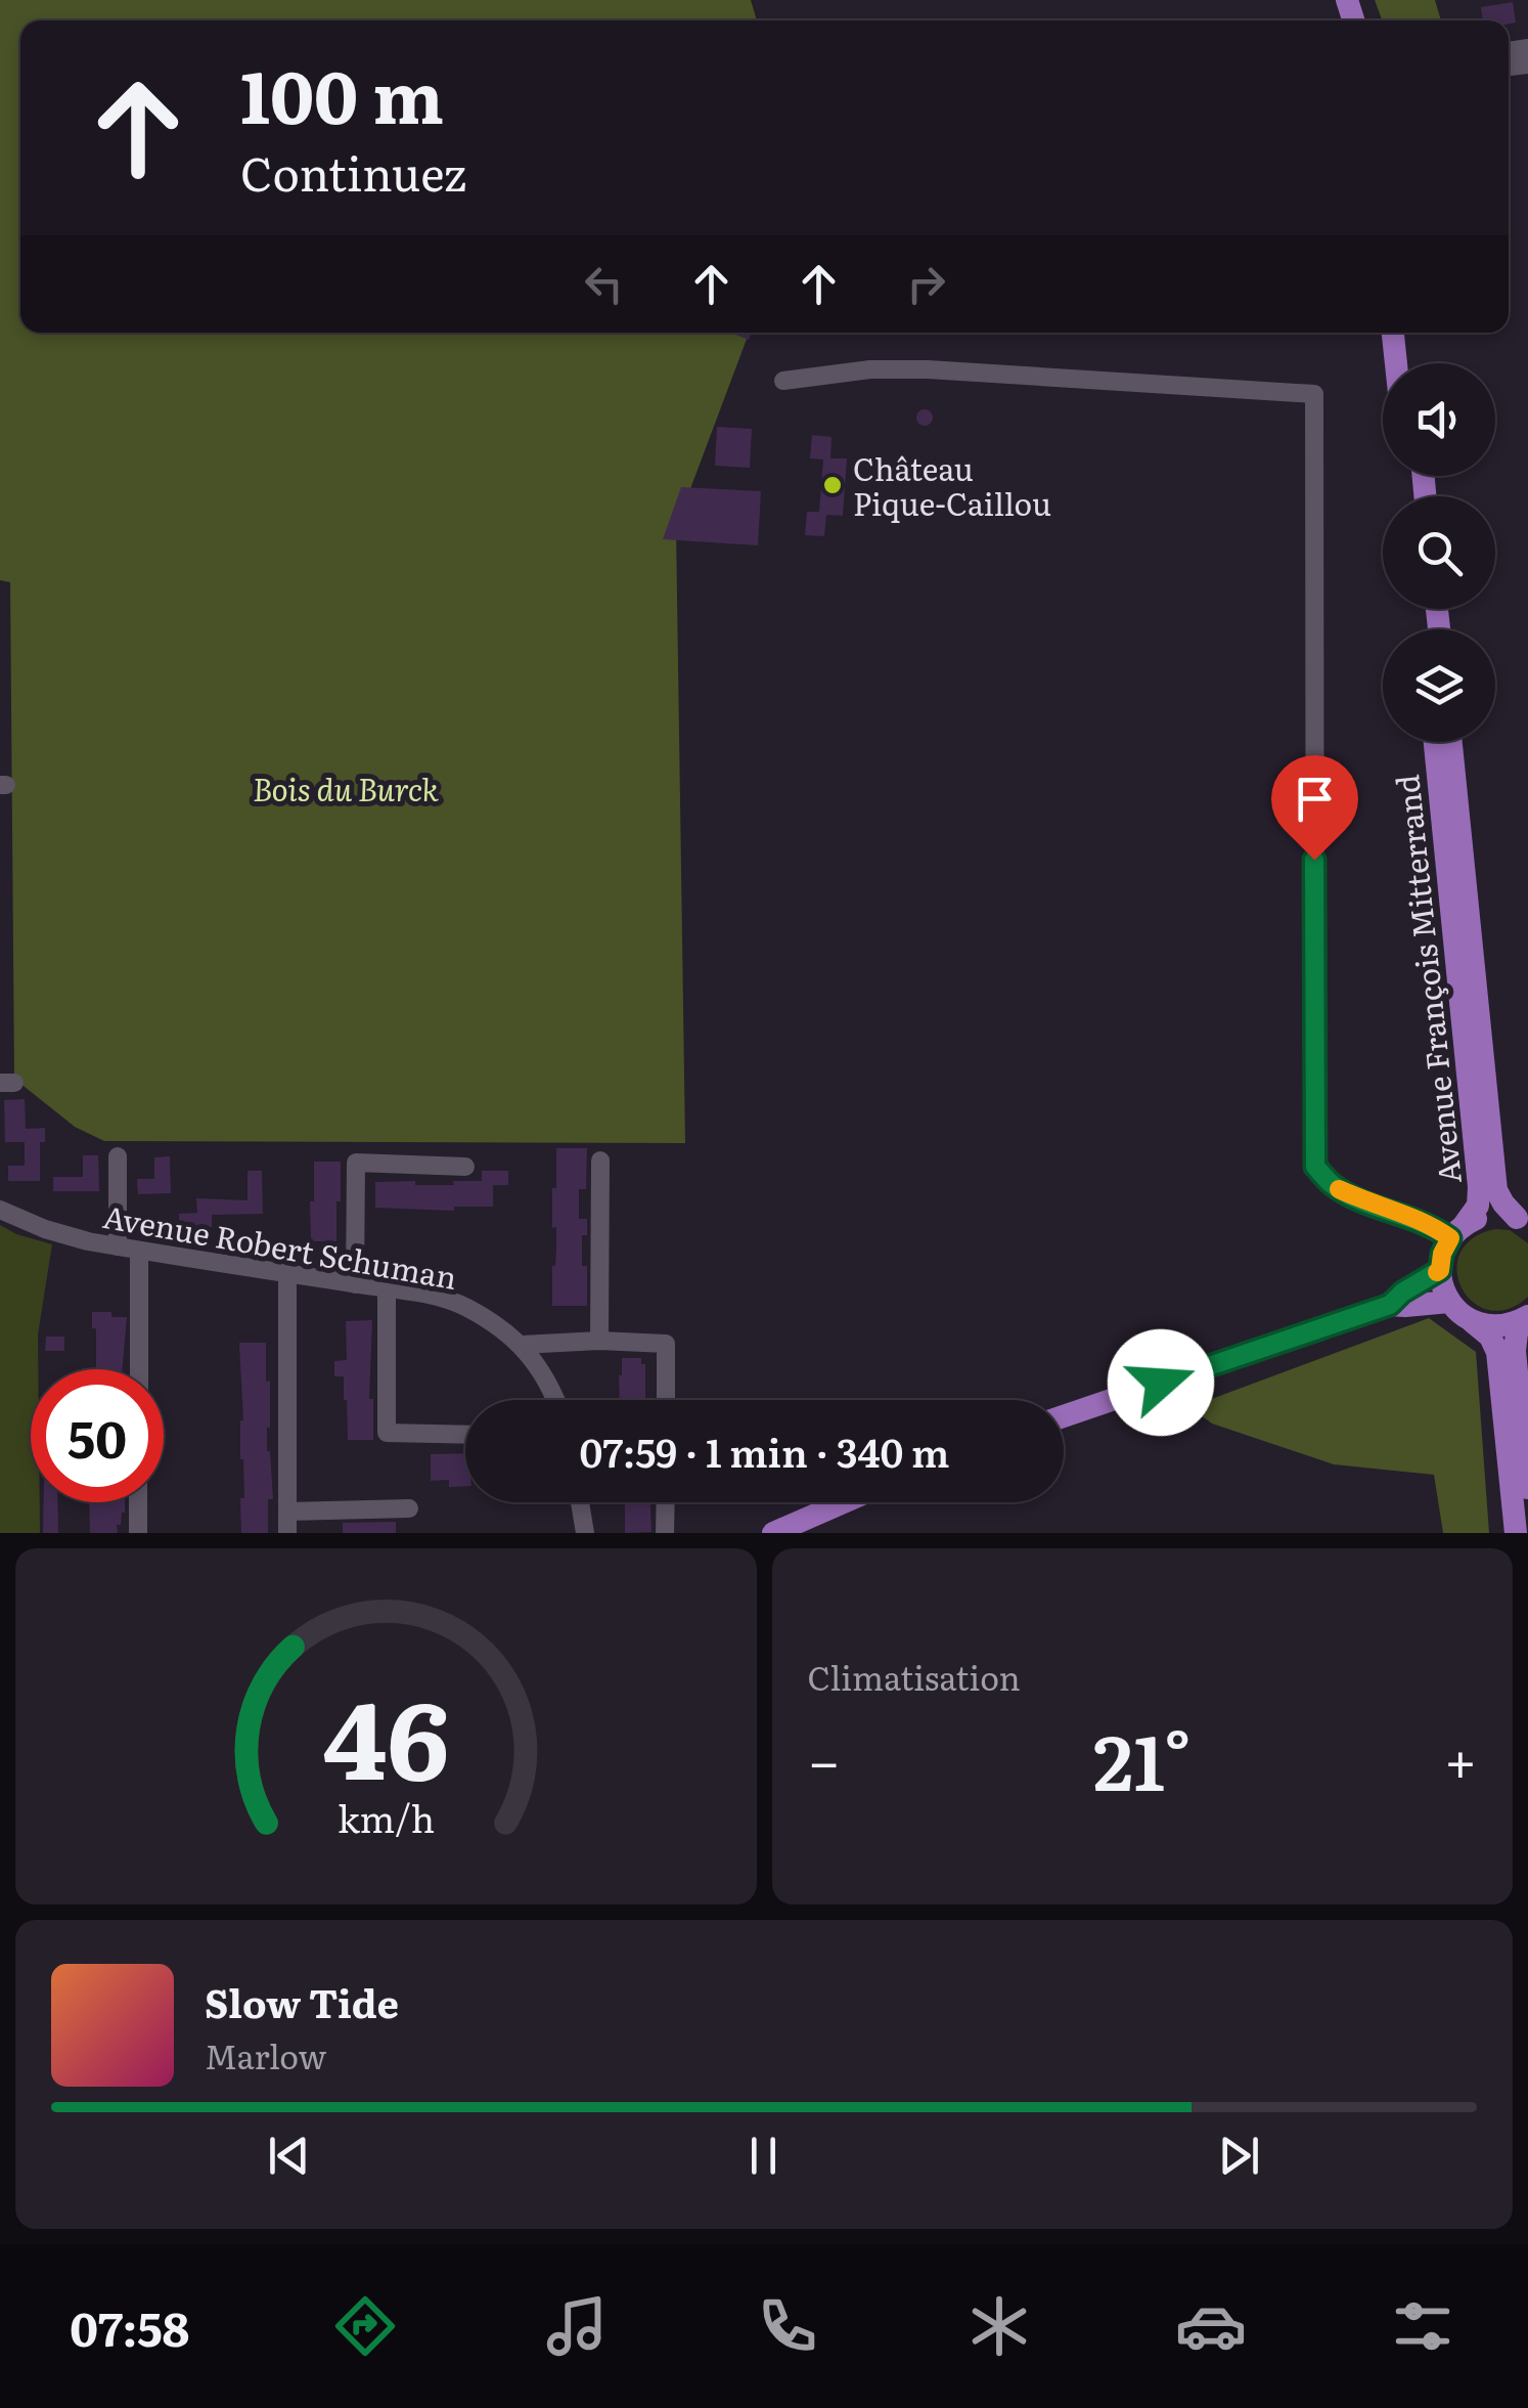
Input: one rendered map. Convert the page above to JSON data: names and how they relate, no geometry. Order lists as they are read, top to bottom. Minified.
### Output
{"streets":{"main road":["Avenue François Mitterrand"],"street":["Avenue Robert Schuman"]},"parks":["Bois du Burck"],"places":["Château Pique-Caillou"],"page":{"turn":["100 m","Continuez"],"limit":"50","trip":"07:59 · 1 min · 340 m","tile":"Climatisation","heat":["−","21°","+"],"song":["Slow Tide","Marlow"],"tabs":"07:58","gauge":["46","km/h"]}}
